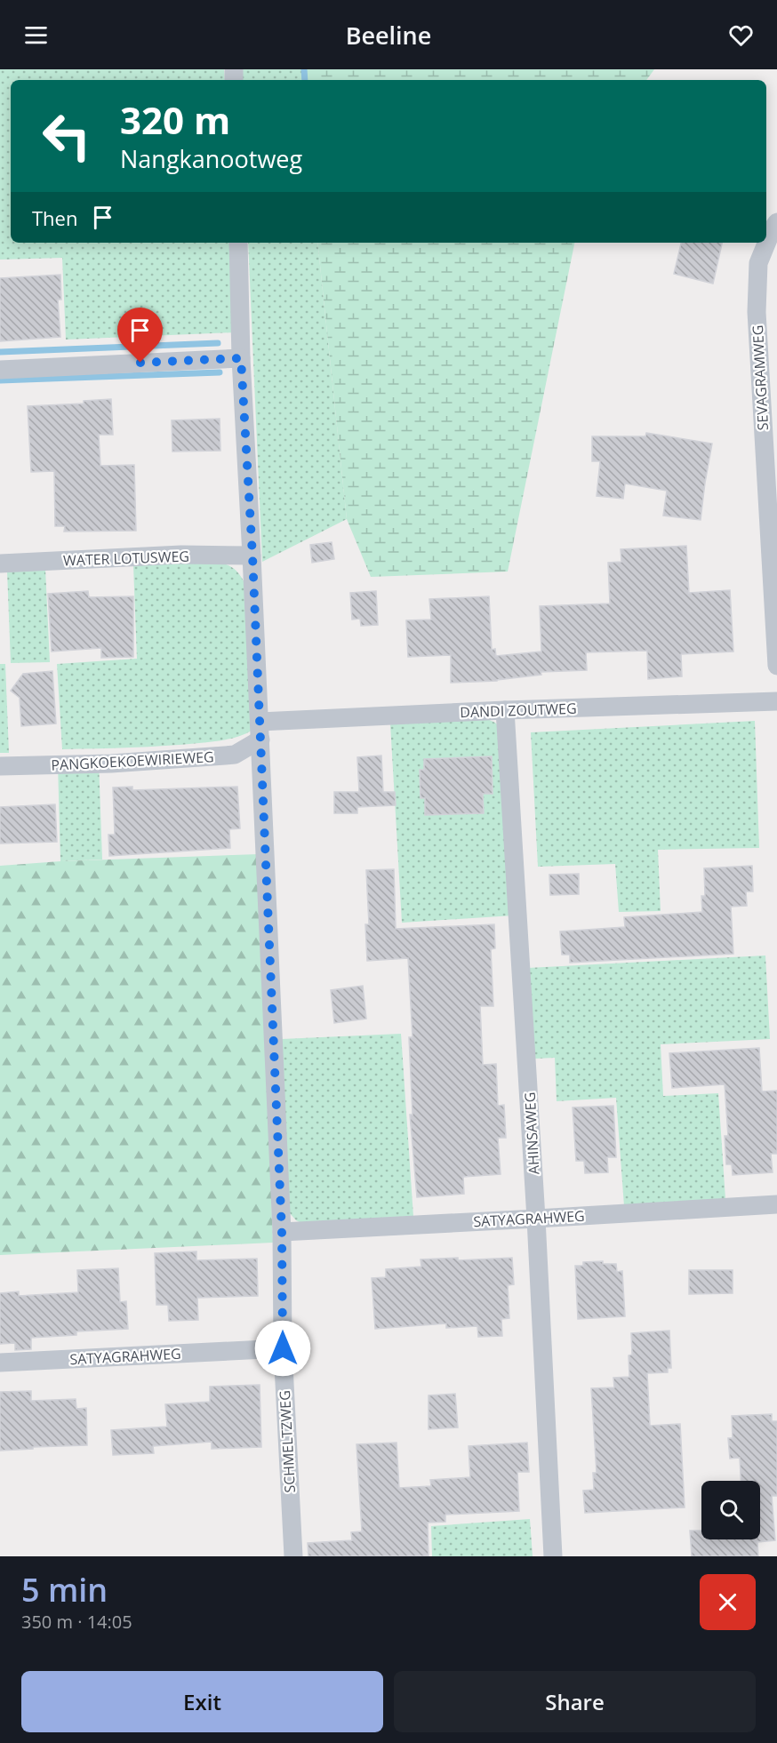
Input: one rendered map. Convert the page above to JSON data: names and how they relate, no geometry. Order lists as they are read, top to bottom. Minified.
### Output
{"streets":{"street":["SEVAGRAMWEG","WATER LOTUSWEG","DANDI ZOUTWEG","PANGKOEKOEWIRIEWEG","AHINSAWEG","SATYAGRAHWEG","SCHMELTZWEG"]},"crossings":[["WATER LOTUSWEG","SCHMELTZWEG"],["DANDI ZOUTWEG","PANGKOEKOEWIRIEWEG"],["DANDI ZOUTWEG","AHINSAWEG"],["DANDI ZOUTWEG","SCHMELTZWEG"],["PANGKOEKOEWIRIEWEG","SCHMELTZWEG"],["AHINSAWEG","SATYAGRAHWEG"],["SATYAGRAHWEG","SCHMELTZWEG"]],"page":{"header":"Beeline","turn":["320 m","Nangkanootweg"],"then":"Then","heading":["5 min","350 m · 14:05"],"buttons":["Exit","Share"]}}
